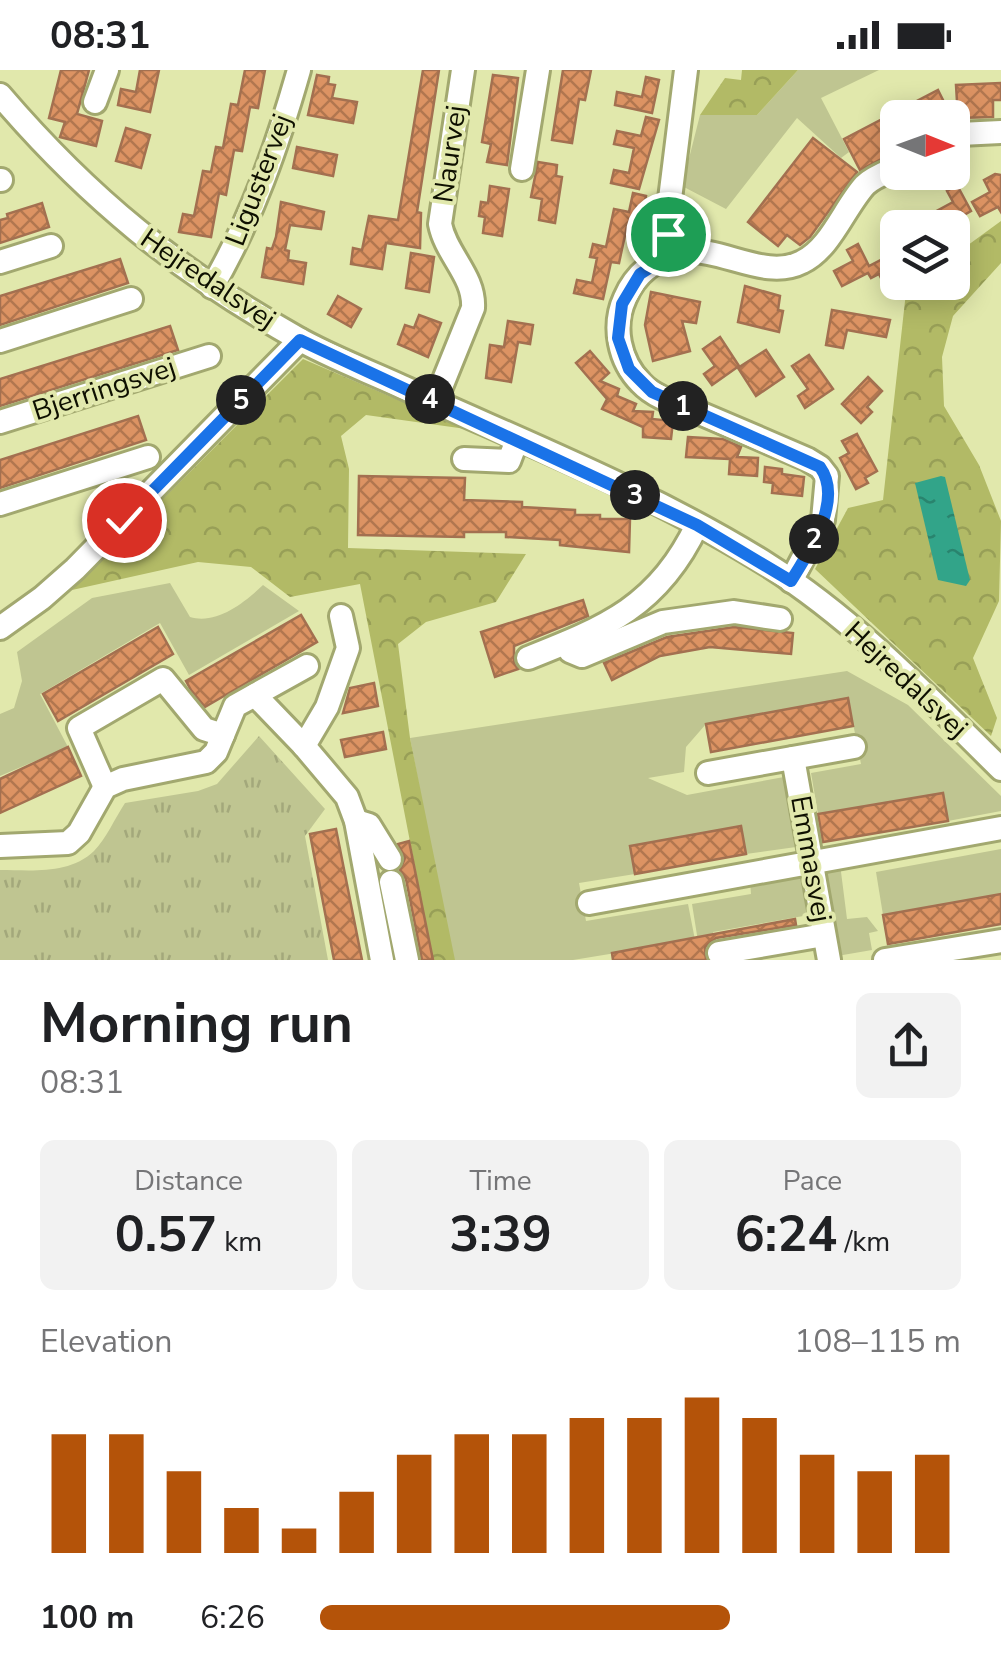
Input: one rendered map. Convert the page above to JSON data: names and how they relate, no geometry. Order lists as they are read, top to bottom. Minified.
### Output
{"streets":{"street":["Naurvej","Ligustervej","Hejredalsvej","Bjerringsvej","Emmasvej"]},"crossings":[["Naurvej","Hejredalsvej"],["Ligustervej","Hejredalsvej"]],"north":"right","page":{"status":"08:31","pins":["4","5","1","3","2"],"heading":["Morning run","08:31"],"stats":[["Distance","0.57 km"],["Time","3:39"],["Pace","6:24 /km"]],"chart":["Elevation","108–115 m"],"list":[{"name":"100 m","note":"6:26"}]}}
